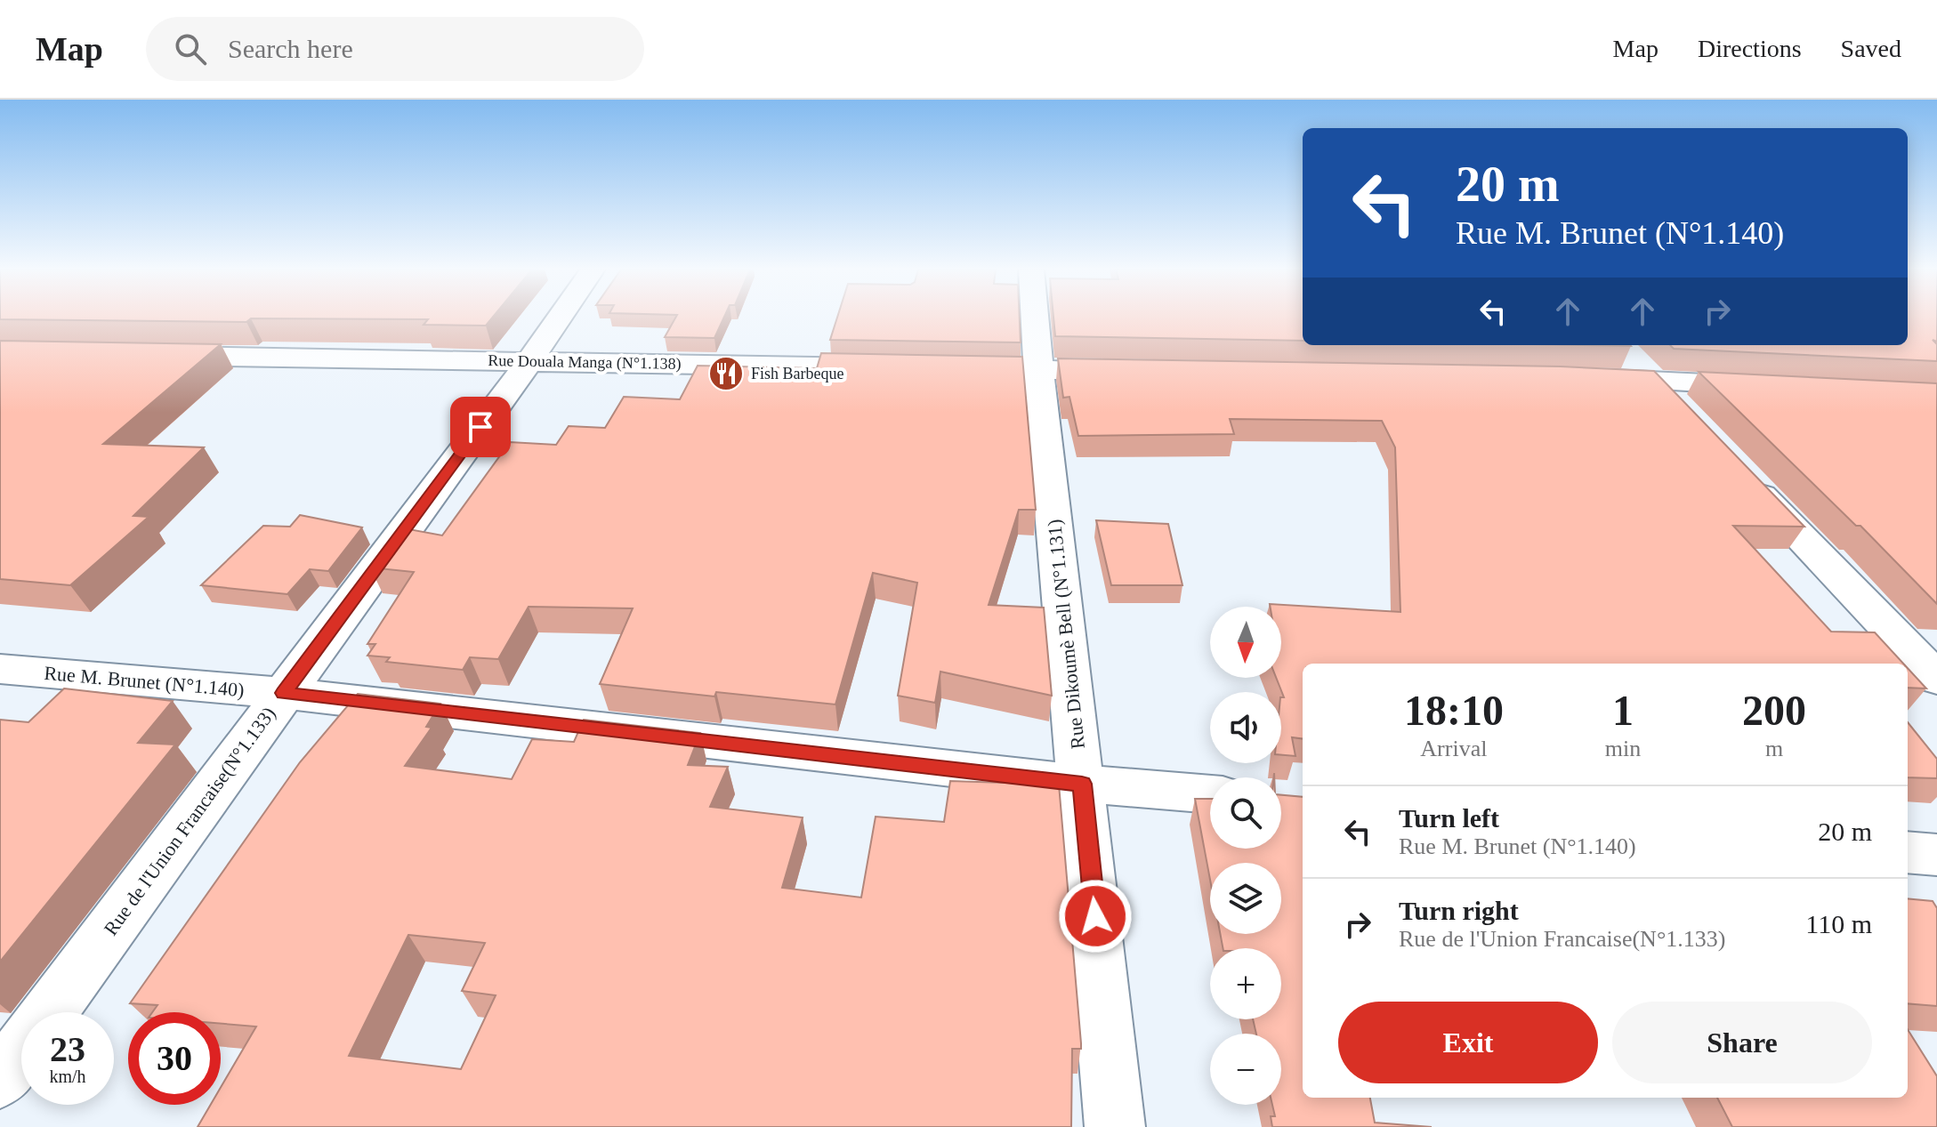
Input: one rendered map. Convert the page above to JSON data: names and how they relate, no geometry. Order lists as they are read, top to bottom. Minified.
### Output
{"streets":{"street":["Rue Douala Manga (N°1.138)","Rue Dikoumè Bell (N°1.131)","Rue M. Brunet (N°1.140)","Rue de l'Union Francaise(N°1.133)"]},"crossings":[["Rue Douala Manga (N°1.138)","Rue de l'Union Francaise(N°1.133)"],["Rue Dikoumè Bell (N°1.131)","Rue M. Brunet (N°1.140)"],["Rue M. Brunet (N°1.140)","Rue de l'Union Francaise(N°1.133)"]],"places":{"restaurant":["Fish Barbeque"]},"north":"bottom","page":{"header":"Map","search":"Search here","nav":["Map","Directions","Saved"],"turn":["20 m","Rue M. Brunet (N°1.140)"],"map_buttons":["+","−"],"eta":["18:10","Arrival","1","min","200","m"],"list":[{"name":"Turn left","note":"Rue M. Brunet (N°1.140)","value":"20 m"},{"name":"Turn right","note":"Rue de l'Union Francaise(N°1.133)","value":"110 m"}],"buttons":["Exit","Share"],"speed":"23 km/h","limit":"30"}}
